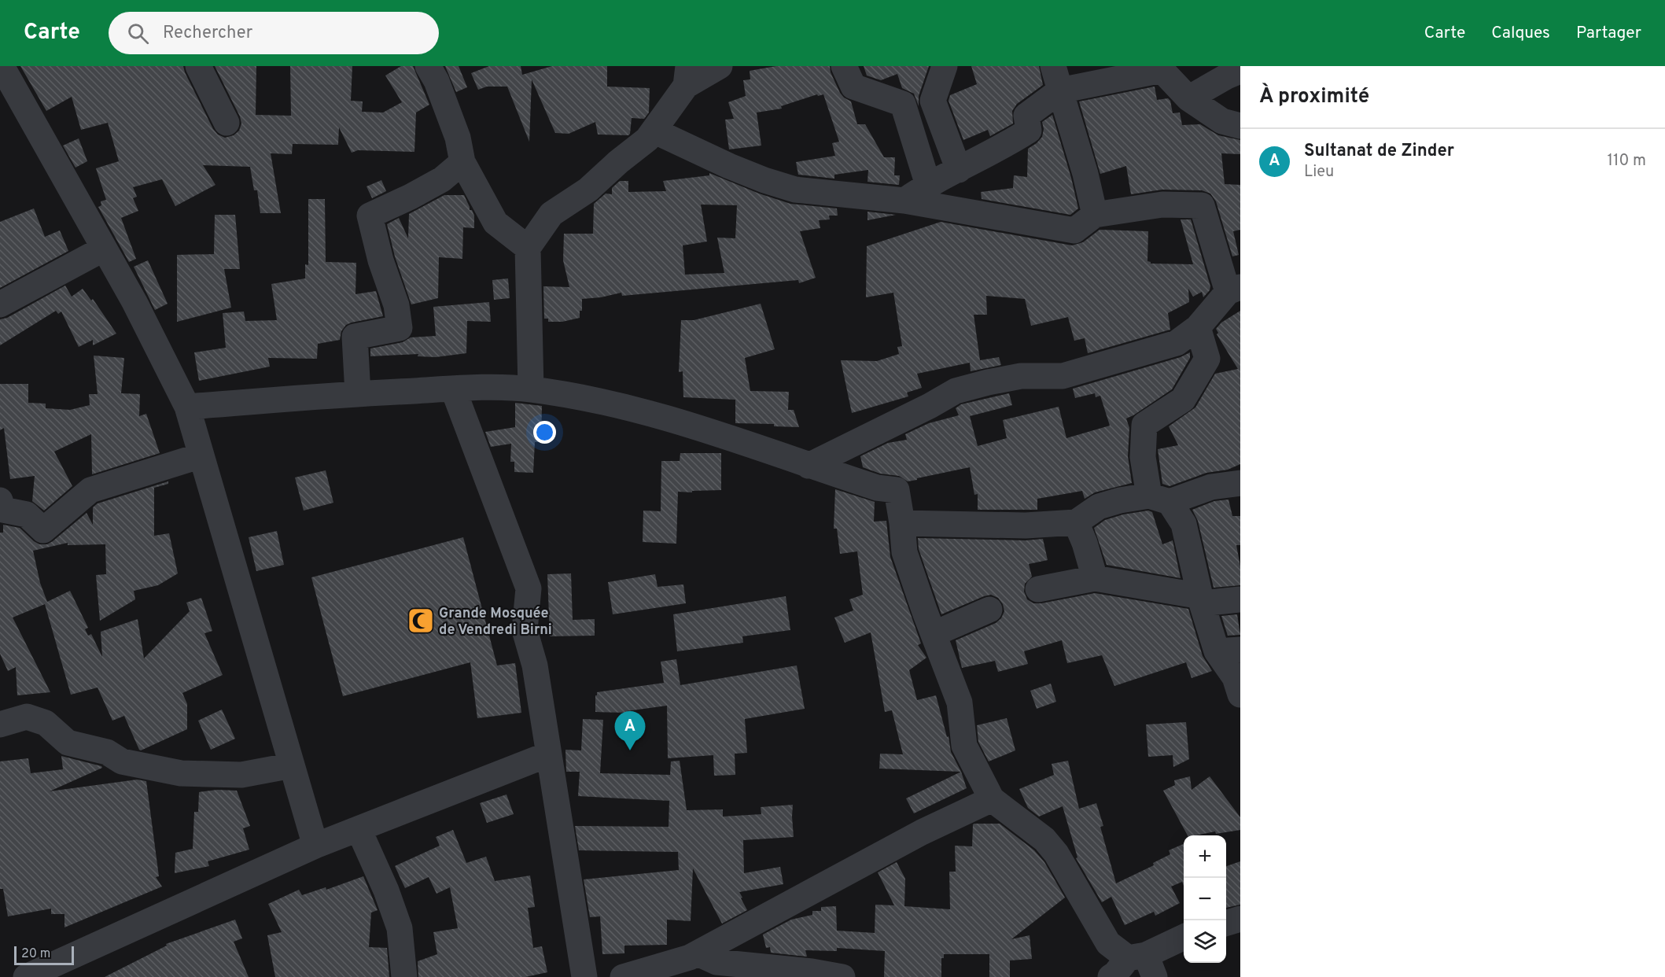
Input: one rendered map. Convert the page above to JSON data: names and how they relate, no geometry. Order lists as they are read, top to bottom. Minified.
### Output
{"places":{"mosque":["Grande Mosquée de Vendredi Birni"]},"scale_bar":"20 m","page":{"header":"Carte","search":"Rechercher","nav":["Carte","Calques","Partager"],"heading":"À proximité","list":[{"mark":"A","name":"Sultanat de Zinder","note":"Lieu","value":"110 m"}],"pins":"A","map_buttons":["+","−"],"scale":"20 m"}}
